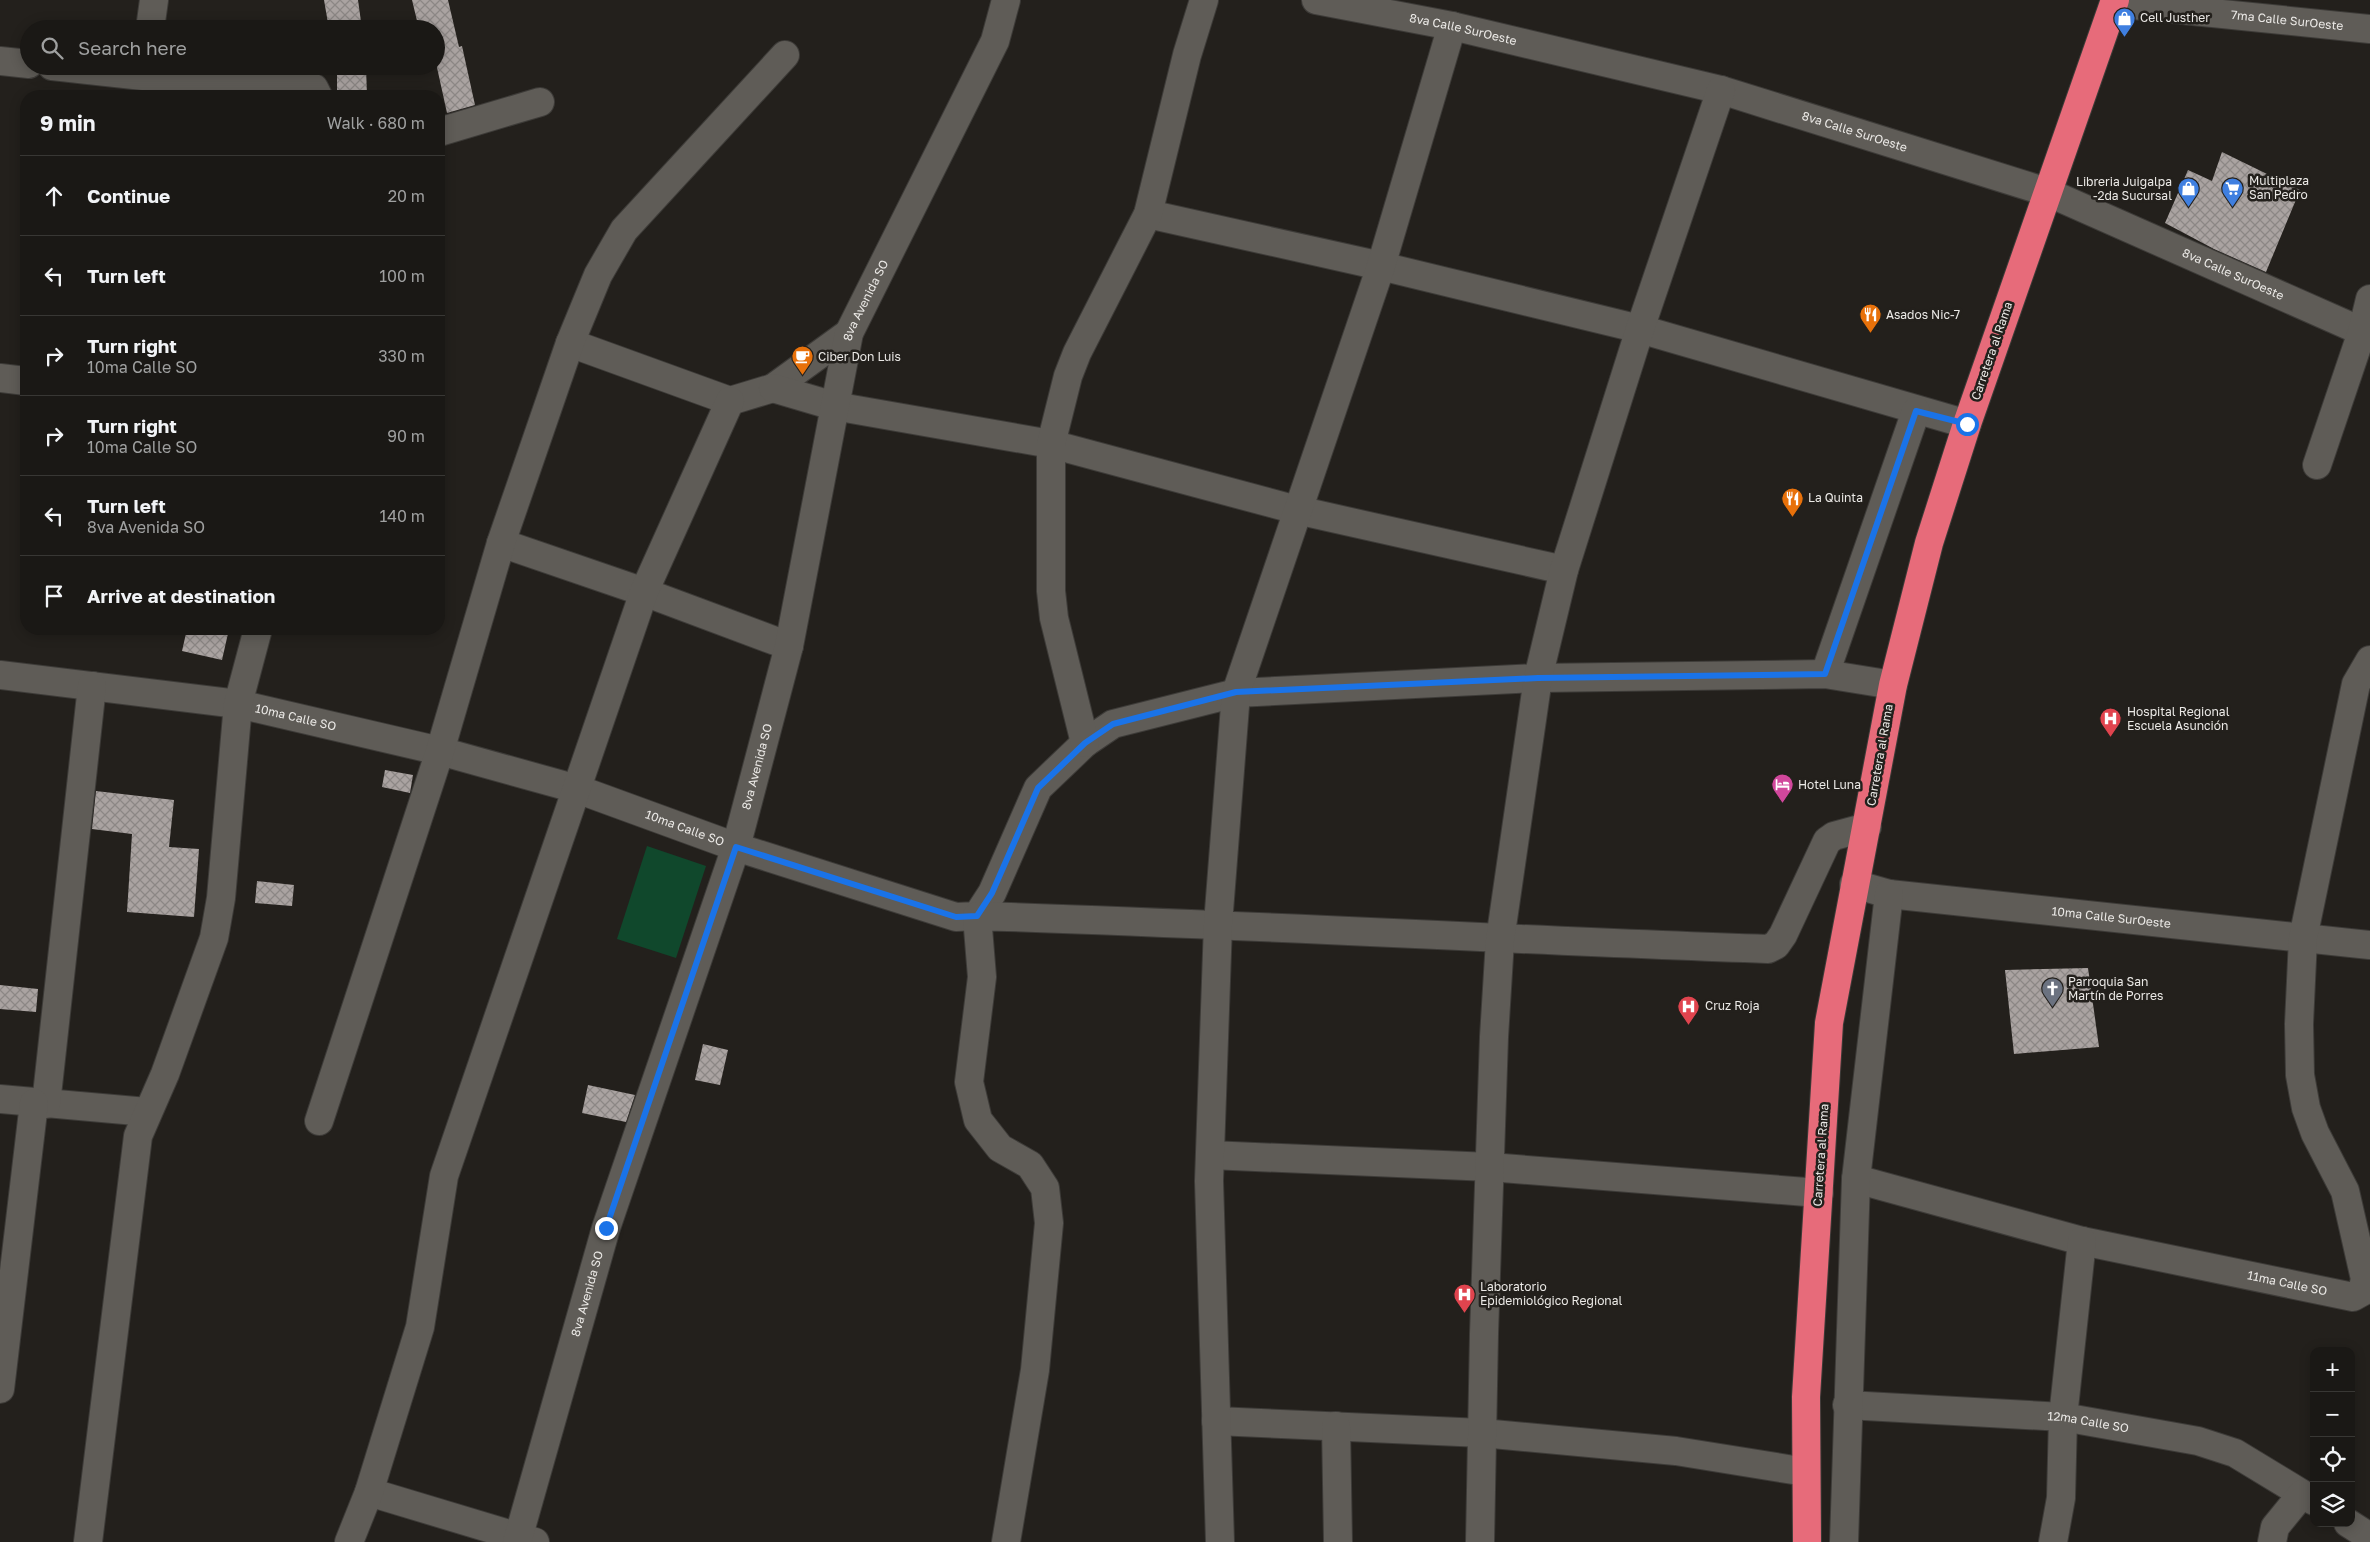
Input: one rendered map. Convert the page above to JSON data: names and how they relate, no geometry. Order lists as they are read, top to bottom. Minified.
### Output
{"streets":{"highway":["Carretera al Rama"],"street":["7ma Calle SurOeste","8va Calle SurOeste","8va Avenida SO","10ma Calle SO","10ma Calle SurOeste","11ma Calle SO","12ma Calle SO"]},"crossings":[["7ma Calle SurOeste","Carretera al Rama"],["8va Calle SurOeste","Carretera al Rama"],["8va Avenida SO","10ma Calle SO"],["Carretera al Rama","10ma Calle SO"],["Carretera al Rama","10ma Calle SurOeste"],["10ma Calle SurOeste","11ma Calle SO"]],"places":{"shop":["Cell Justher","Libreria Juigalpa -2da Sucursal"],"supermarket":["Multiplaza San Pedro"],"restaurant":["Asados Nic-7","La Quinta"],"cafe":["Ciber Don Luis"],"hospital":["Hospital Regional Escuela Asunción","Cruz Roja","Laboratorio Epidemiológico Regional"],"hotel":["Hotel Luna"],"church":["Parroquia San Martín de Porres"]},"page":{"search":"Search here","heading":["9 min","Walk · 680 m"],"list":[["Continue","20 m"],["Turn left","100 m"],["Turn right","10ma Calle SO","330 m"],["Turn right","10ma Calle SO","90 m"],["Turn left","8va Avenida SO","140 m"],"Arrive at destination"],"map_buttons":["+","−"]}}
